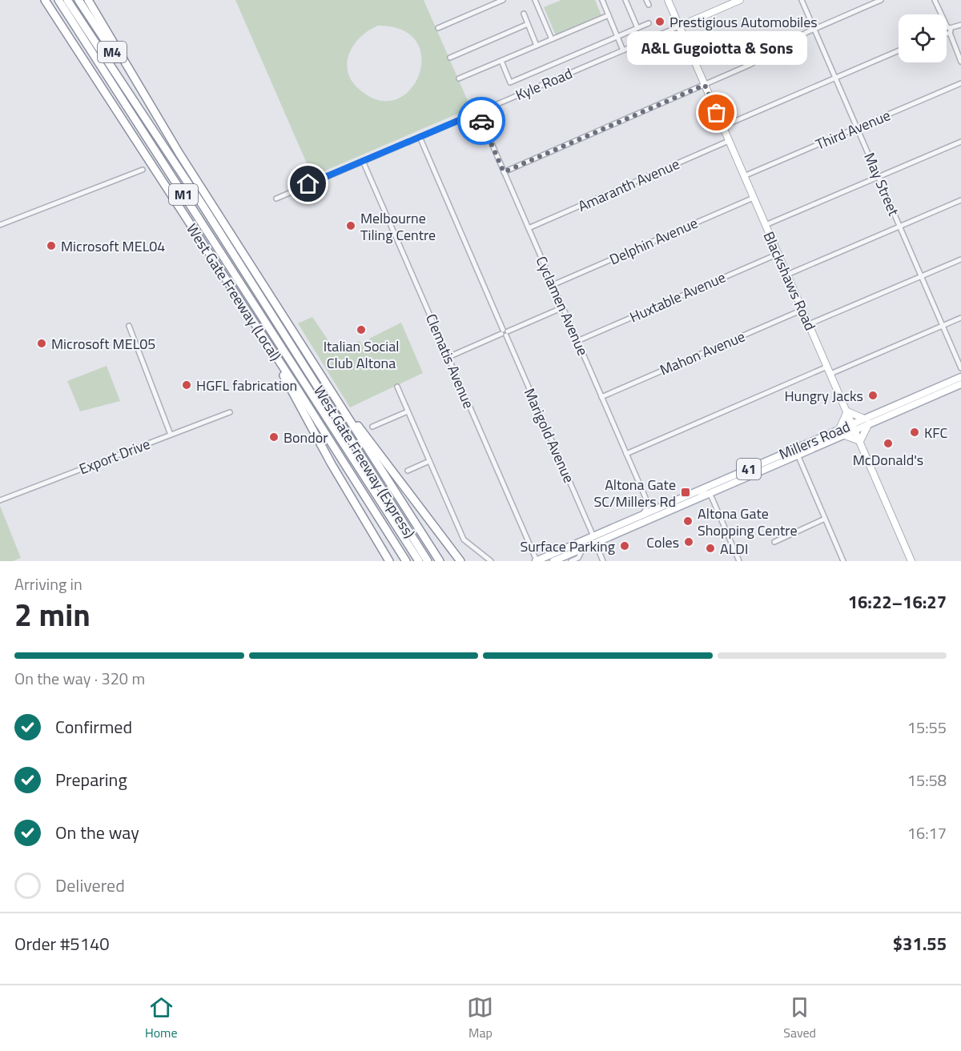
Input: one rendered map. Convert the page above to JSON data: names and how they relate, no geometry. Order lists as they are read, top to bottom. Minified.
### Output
{"streets":{"highway":["M4","M1","West Gate Freeway (Local)","West Gate Freeway (Express)"],"main road":["Blackshaws Road","Millers Road","41"],"street":["Kyle Road","Third Avenue","May Street","Amaranth Avenue","Delphin Avenue","Huxtable Avenue","Cyclamen Avenue","Mahon Avenue","Clematis Avenue","Marigold Avenue","Export Drive"]},"crossings":[["M4","West Gate Freeway (Local)"],["Kyle Road","Blackshaws Road"],["Kyle Road","Cyclamen Avenue"],["Kyle Road","Clematis Avenue"],["Kyle Road","Marigold Avenue"],["Third Avenue","May Street"],["Third Avenue","Blackshaws Road"],["Amaranth Avenue","Blackshaws Road"],["Amaranth Avenue","Cyclamen Avenue"],["Delphin Avenue","Blackshaws Road"],["Delphin Avenue","Cyclamen Avenue"],["Blackshaws Road","Huxtable Avenue"],["Blackshaws Road","Mahon Avenue"],["Blackshaws Road","Millers Road"],["Huxtable Avenue","Cyclamen Avenue"],["Cyclamen Avenue","Mahon Avenue"],["Clematis Avenue","Millers Road"],["Marigold Avenue","Millers Road"]],"places":{"other":["Prestigious Automobiles","A&L Gugoiotta & Sons","Melbourne Tiling Centre","Microsoft MEL04","Italian Social Club Altona","Microsoft MEL05","HGFL fabrication","Hungry Jacks","KFC","Bondor","McDonald's","Altona Gate Shopping Centre","Coles","Surface Parking","ALDI"],"transit":["Altona Gate SC/Millers Rd"]},"page":{"bubble":"A&L Gugoiotta & Sons","heading":["2 min","Arriving in","16:22–16:27"],"panel":["Order #5140","$31.55"],"bar":"On the way · 320 m","list":[["Confirmed","15:55"],["Preparing","15:58"],["On the way","16:17"],"Delivered"],"tabs":["Home","Map","Saved"]}}
